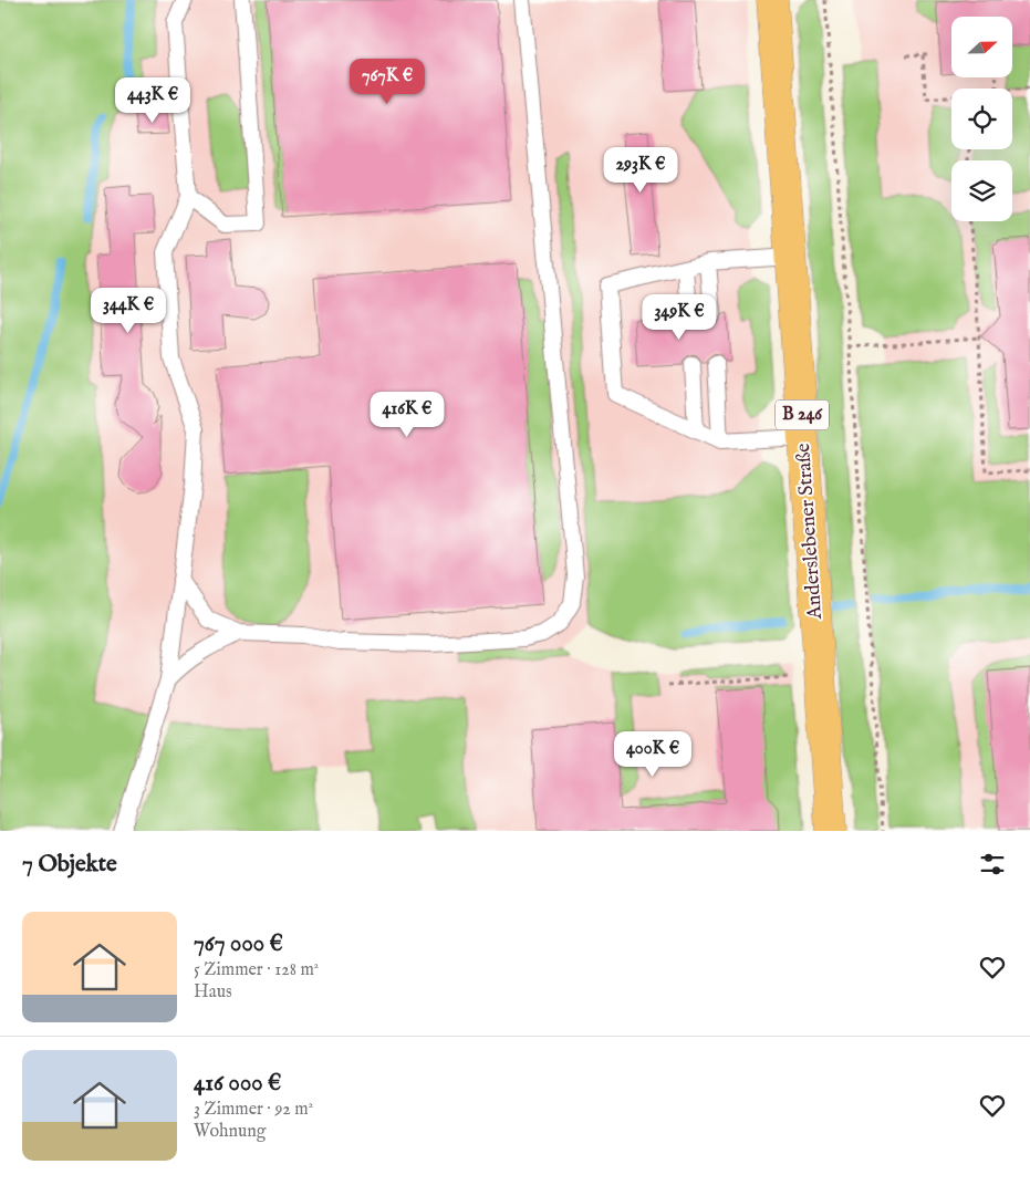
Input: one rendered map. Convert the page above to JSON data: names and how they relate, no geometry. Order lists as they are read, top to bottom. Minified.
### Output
{"streets":{"main road":["B 246","Anderslebener Straße"]},"north":"right","page":{"price":["767K €","443K €","293K €","344K €","349K €","416K €","400K €"],"heading":"7 Objekte","list":[{"name":"767 000 €","note":"5 Zimmer · 128 m² · Haus"},{"name":"416 000 €","note":"3 Zimmer · 92 m² · Wohnung"}]}}
